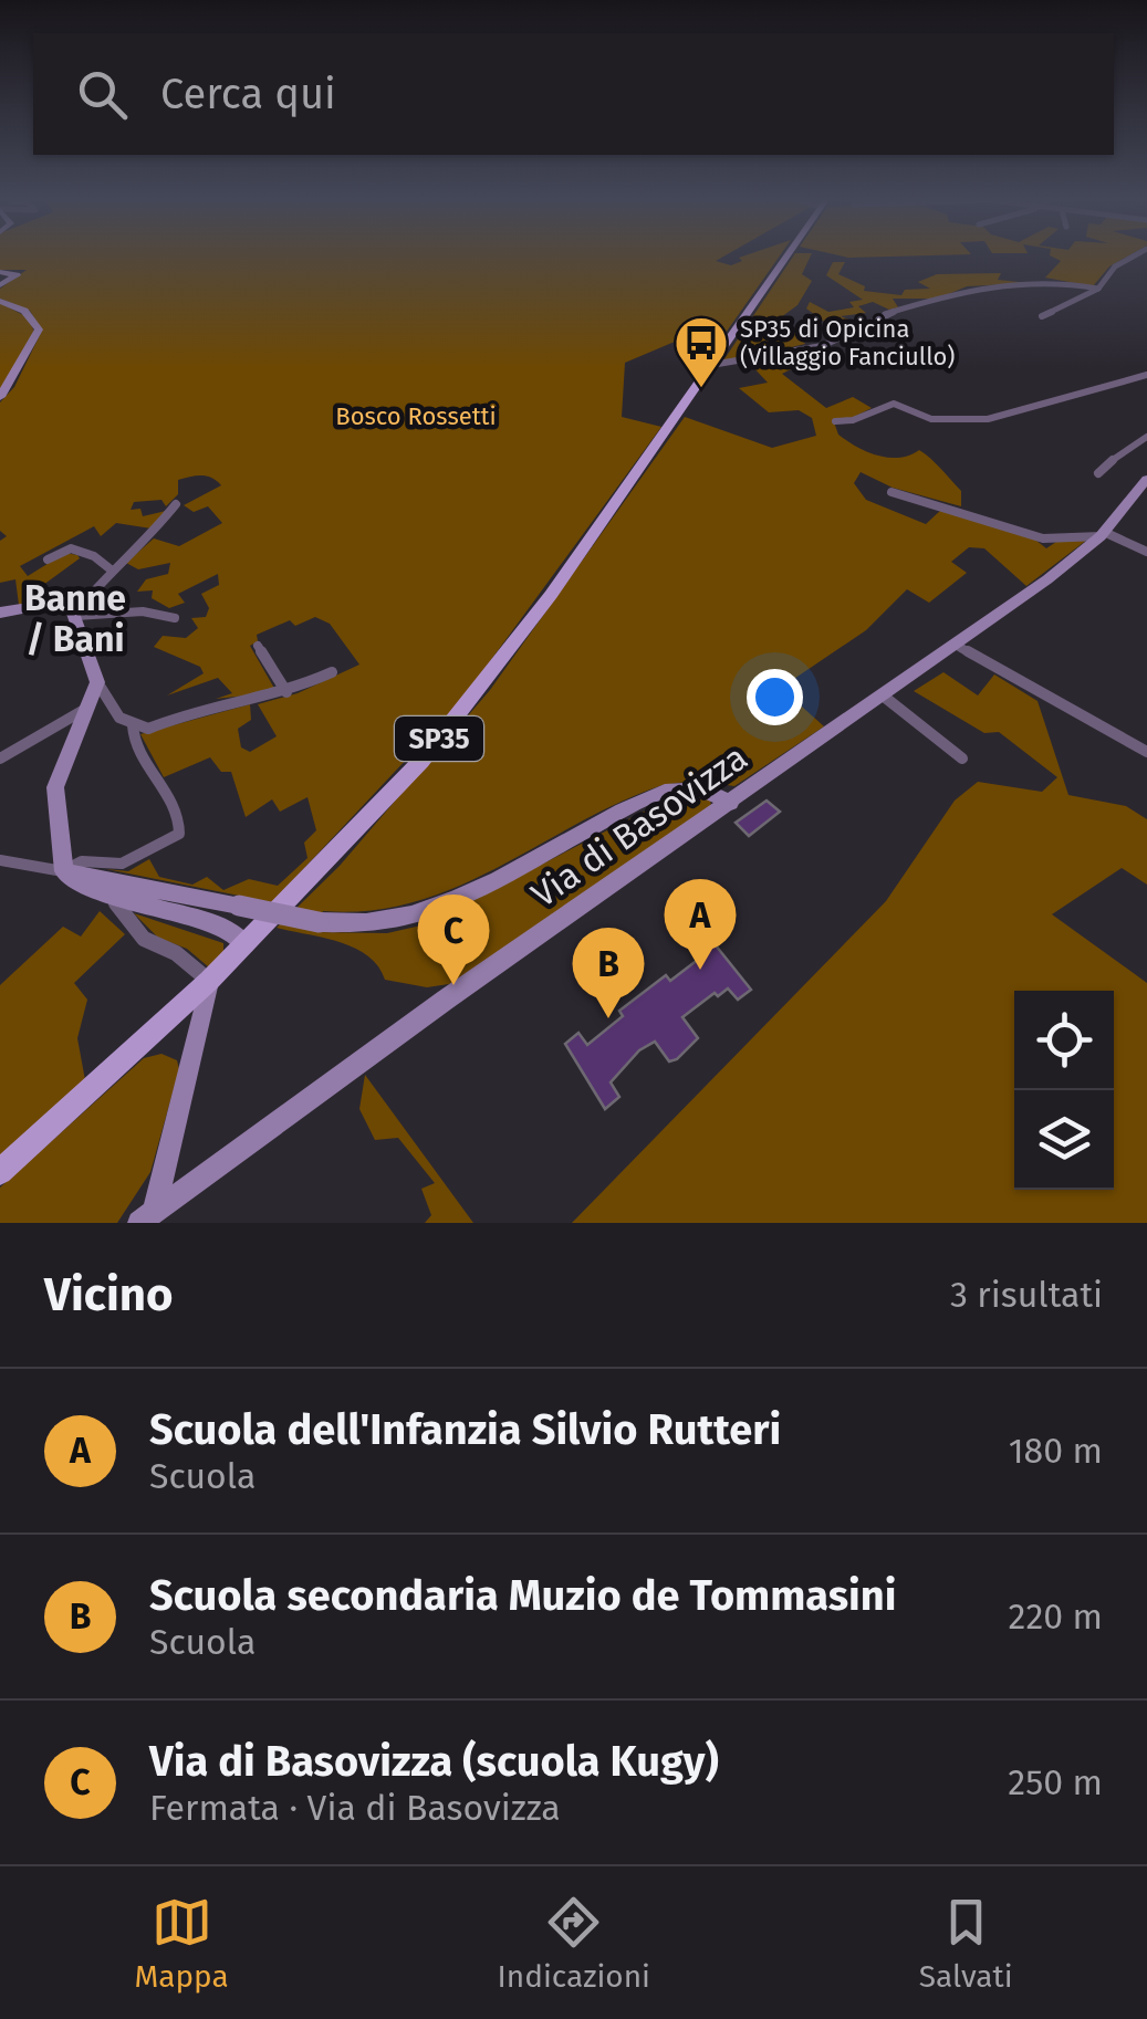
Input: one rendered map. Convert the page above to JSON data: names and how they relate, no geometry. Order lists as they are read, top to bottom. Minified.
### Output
{"streets":{"main road":["SP35"],"street":["Via di Basovizza"]},"districts":["Banne / Bani"],"parks":["Bosco Rossetti"],"places":{"bus stop":["SP35 di Opicina (Villaggio Fanciullo)"]},"page":{"search":"Cerca qui","pins":["A","C","B"],"heading":["Vicino","3 risultati"],"list":[{"mark":"A","name":"Scuola dell'Infanzia Silvio Rutteri","note":"Scuola","value":"180 m"},{"mark":"B","name":"Scuola secondaria Muzio de Tommasini","note":"Scuola","value":"220 m"},{"mark":"C","name":"Via di Basovizza (scuola Kugy)","note":"Fermata · Via di Basovizza","value":"250 m"}],"nav":["Mappa","Indicazioni","Salvati"]}}
